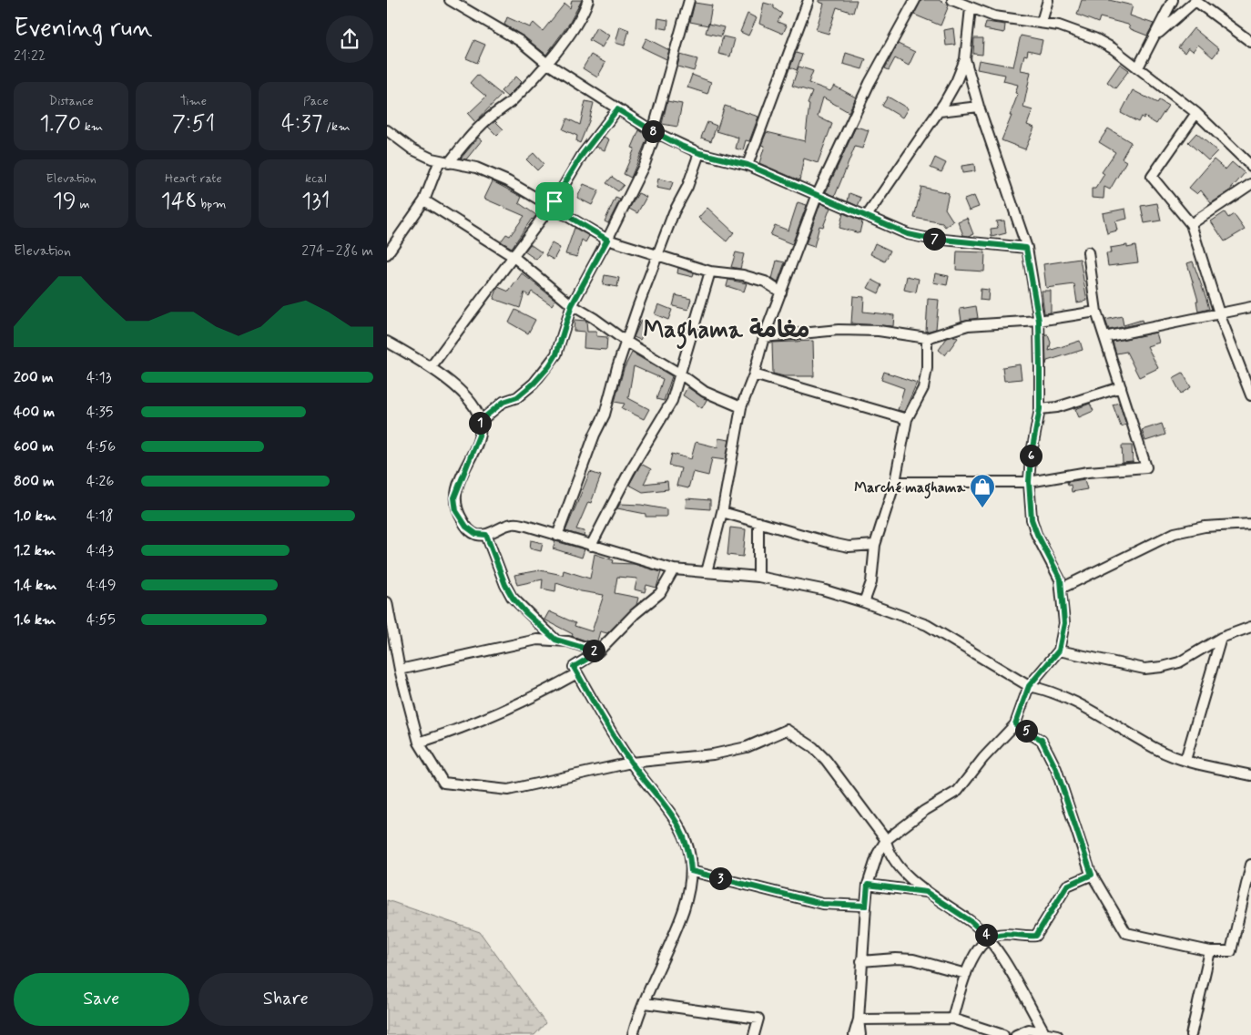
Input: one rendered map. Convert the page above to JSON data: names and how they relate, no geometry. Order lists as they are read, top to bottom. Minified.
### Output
{"districts":["Maghama مغامة"],"places":{"shop":["Marché maghama"]},"page":{"heading":["Evening run","21:22"],"stats":[["Distance","1.70 km"],["Time","7:51"],["Pace","4:37 /km"],["Elevation","19 m"],["Heart rate","148 bpm"],["kcal","131"]],"pins":["8","7","1","6","2","5","3","4"],"chart":["Elevation","274–286 m"],"list":[{"name":"200 m","note":"4:13"},{"name":"400 m","note":"4:35"},{"name":"600 m","note":"4:56"},{"name":"800 m","note":"4:26"},{"name":"1.0 km","note":"4:18"},{"name":"1.2 km","note":"4:43"},{"name":"1.4 km","note":"4:49"},{"name":"1.6 km","note":"4:55"}],"buttons":["Save","Share"]}}
